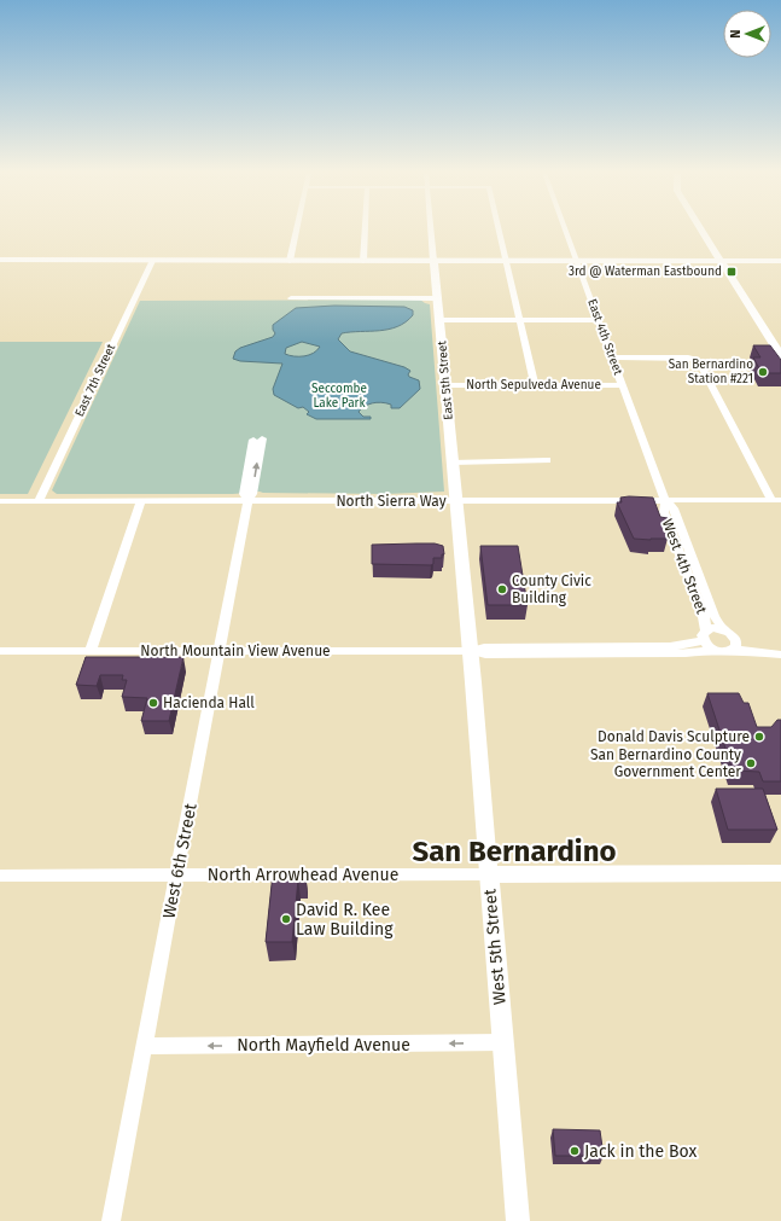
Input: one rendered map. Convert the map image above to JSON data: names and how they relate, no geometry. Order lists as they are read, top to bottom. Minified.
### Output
{"streets":{"main road":["East 5th Street","North Arrowhead Avenue","West 5th Street"],"street":["East 4th Street","East 7th Street","North Sepulveda Avenue","North Sierra Way","West 4th Street","North Mountain View Avenue","West 6th Street","North Mayfield Avenue"]},"crossings":[["East 4th Street","North Sepulveda Avenue"],["East 4th Street","North Sierra Way"],["East 4th Street","West 4th Street"],["East 7th Street","North Sierra Way"],["East 5th Street","North Sepulveda Avenue"],["East 5th Street","North Sierra Way"],["East 5th Street","West 5th Street"],["North Sierra Way","West 4th Street"],["North Sierra Way","West 6th Street"],["North Sierra Way","West 5th Street"],["West 4th Street","North Mountain View Avenue"],["North Mountain View Avenue","West 6th Street"],["North Mountain View Avenue","West 5th Street"],["West 6th Street","North Arrowhead Avenue"],["West 6th Street","North Mayfield Avenue"],["North Arrowhead Avenue","West 5th Street"],["West 5th Street","North Mayfield Avenue"]],"one_way":["North Mayfield Avenue"],"districts":["San Bernardino"],"parks":["Seccombe Lake Park"],"places":{"transit":["3rd @ Waterman Eastbound"],"other":["San Bernardino Station #221","County Civic Building","Hacienda Hall","Donald Davis Sculpture","San Bernardino County Government Center","David R. Kee Law Building","Jack in the Box"]},"north":"left"}
